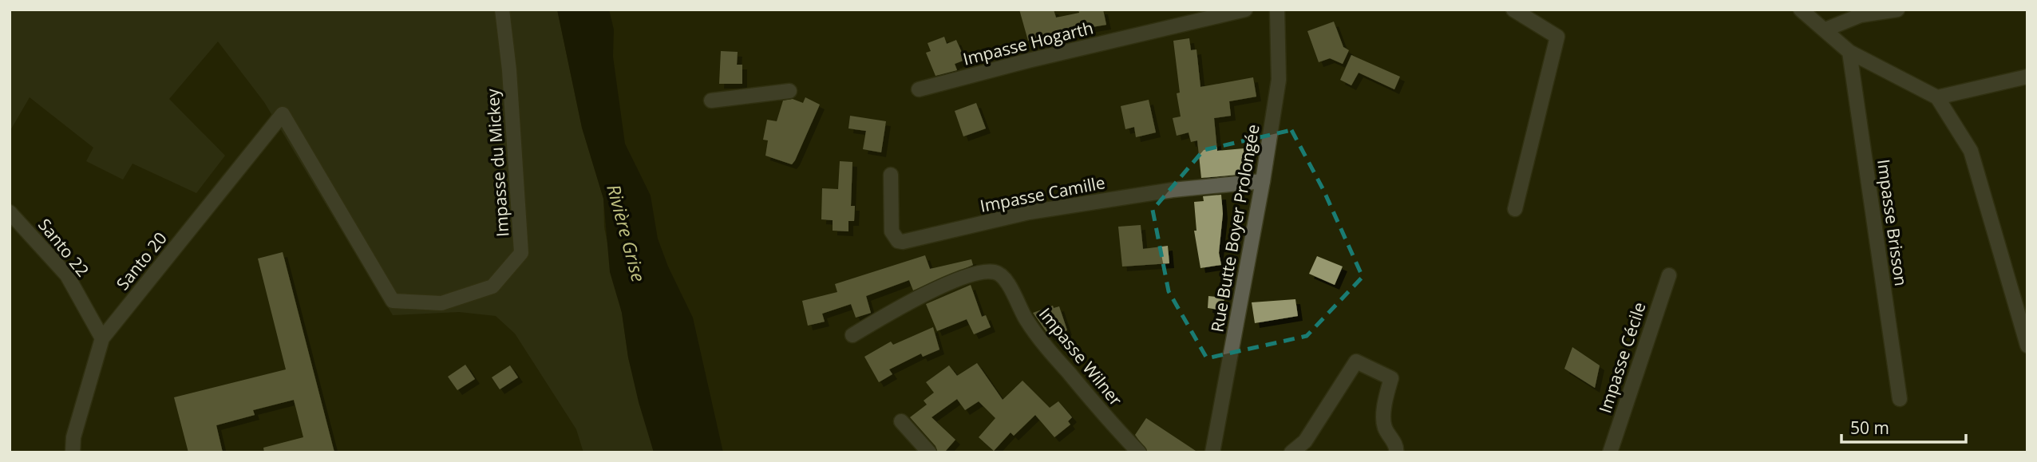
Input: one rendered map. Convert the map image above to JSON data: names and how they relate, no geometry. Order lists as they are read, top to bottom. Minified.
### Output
{"streets":{"street":["Impasse Hogarth","Impasse du Mickey","Impasse Camille","Impasse Brisson","Rue Butte Boyer Prolongée","Santo 22","Santo 20","Impasse Wilner","Impasse Cécile"]},"crossings":[["Impasse du Mickey","Santo 20"],["Impasse Camille","Rue Butte Boyer Prolongée"],["Santo 22","Santo 20"]],"water":["Rivière Grise"],"scale_bar":"50 m"}
